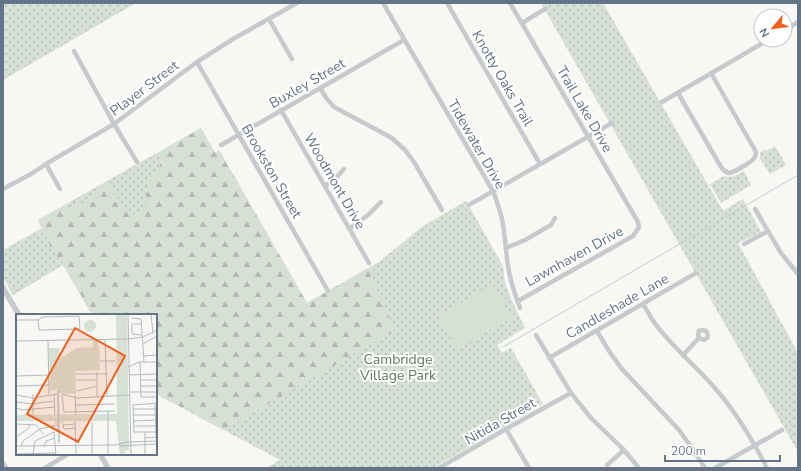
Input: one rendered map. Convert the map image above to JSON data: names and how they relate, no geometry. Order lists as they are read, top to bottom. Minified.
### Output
{"streets":{"street":["Knotty Oaks Trail","Buxley Street","Player Street","Trail Lake Drive","Tidewater Drive","Brookston Street","Woodmont Drive","Lawnhaven Drive","Candleshade Lane","Nitida Street"]},"crossings":[["Buxley Street","Tidewater Drive"],["Buxley Street","Brookston Street"],["Buxley Street","Woodmont Drive"],["Player Street","Brookston Street"],["Trail Lake Drive","Lawnhaven Drive"],["Tidewater Drive","Lawnhaven Drive"]],"parks":["Cambridge Village Park"],"scale_bar":"200 m","north":"bottom left"}
